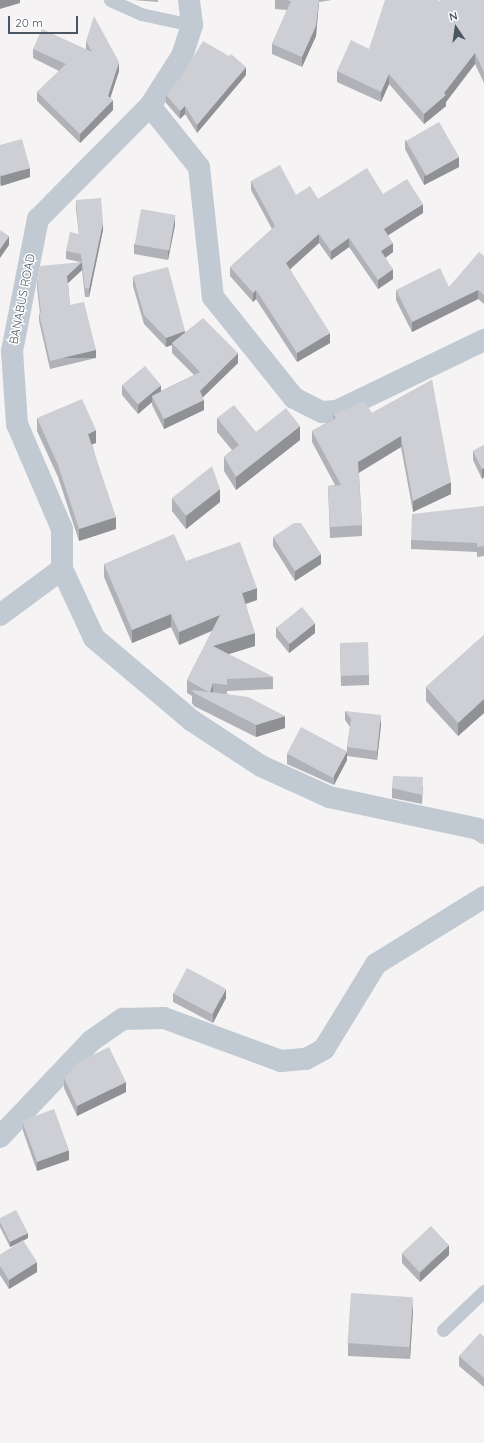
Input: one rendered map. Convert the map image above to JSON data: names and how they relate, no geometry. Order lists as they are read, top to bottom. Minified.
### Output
{"streets":{"street":["BANABUS ROAD"]},"scale_bar":"20 m","north":"top"}
